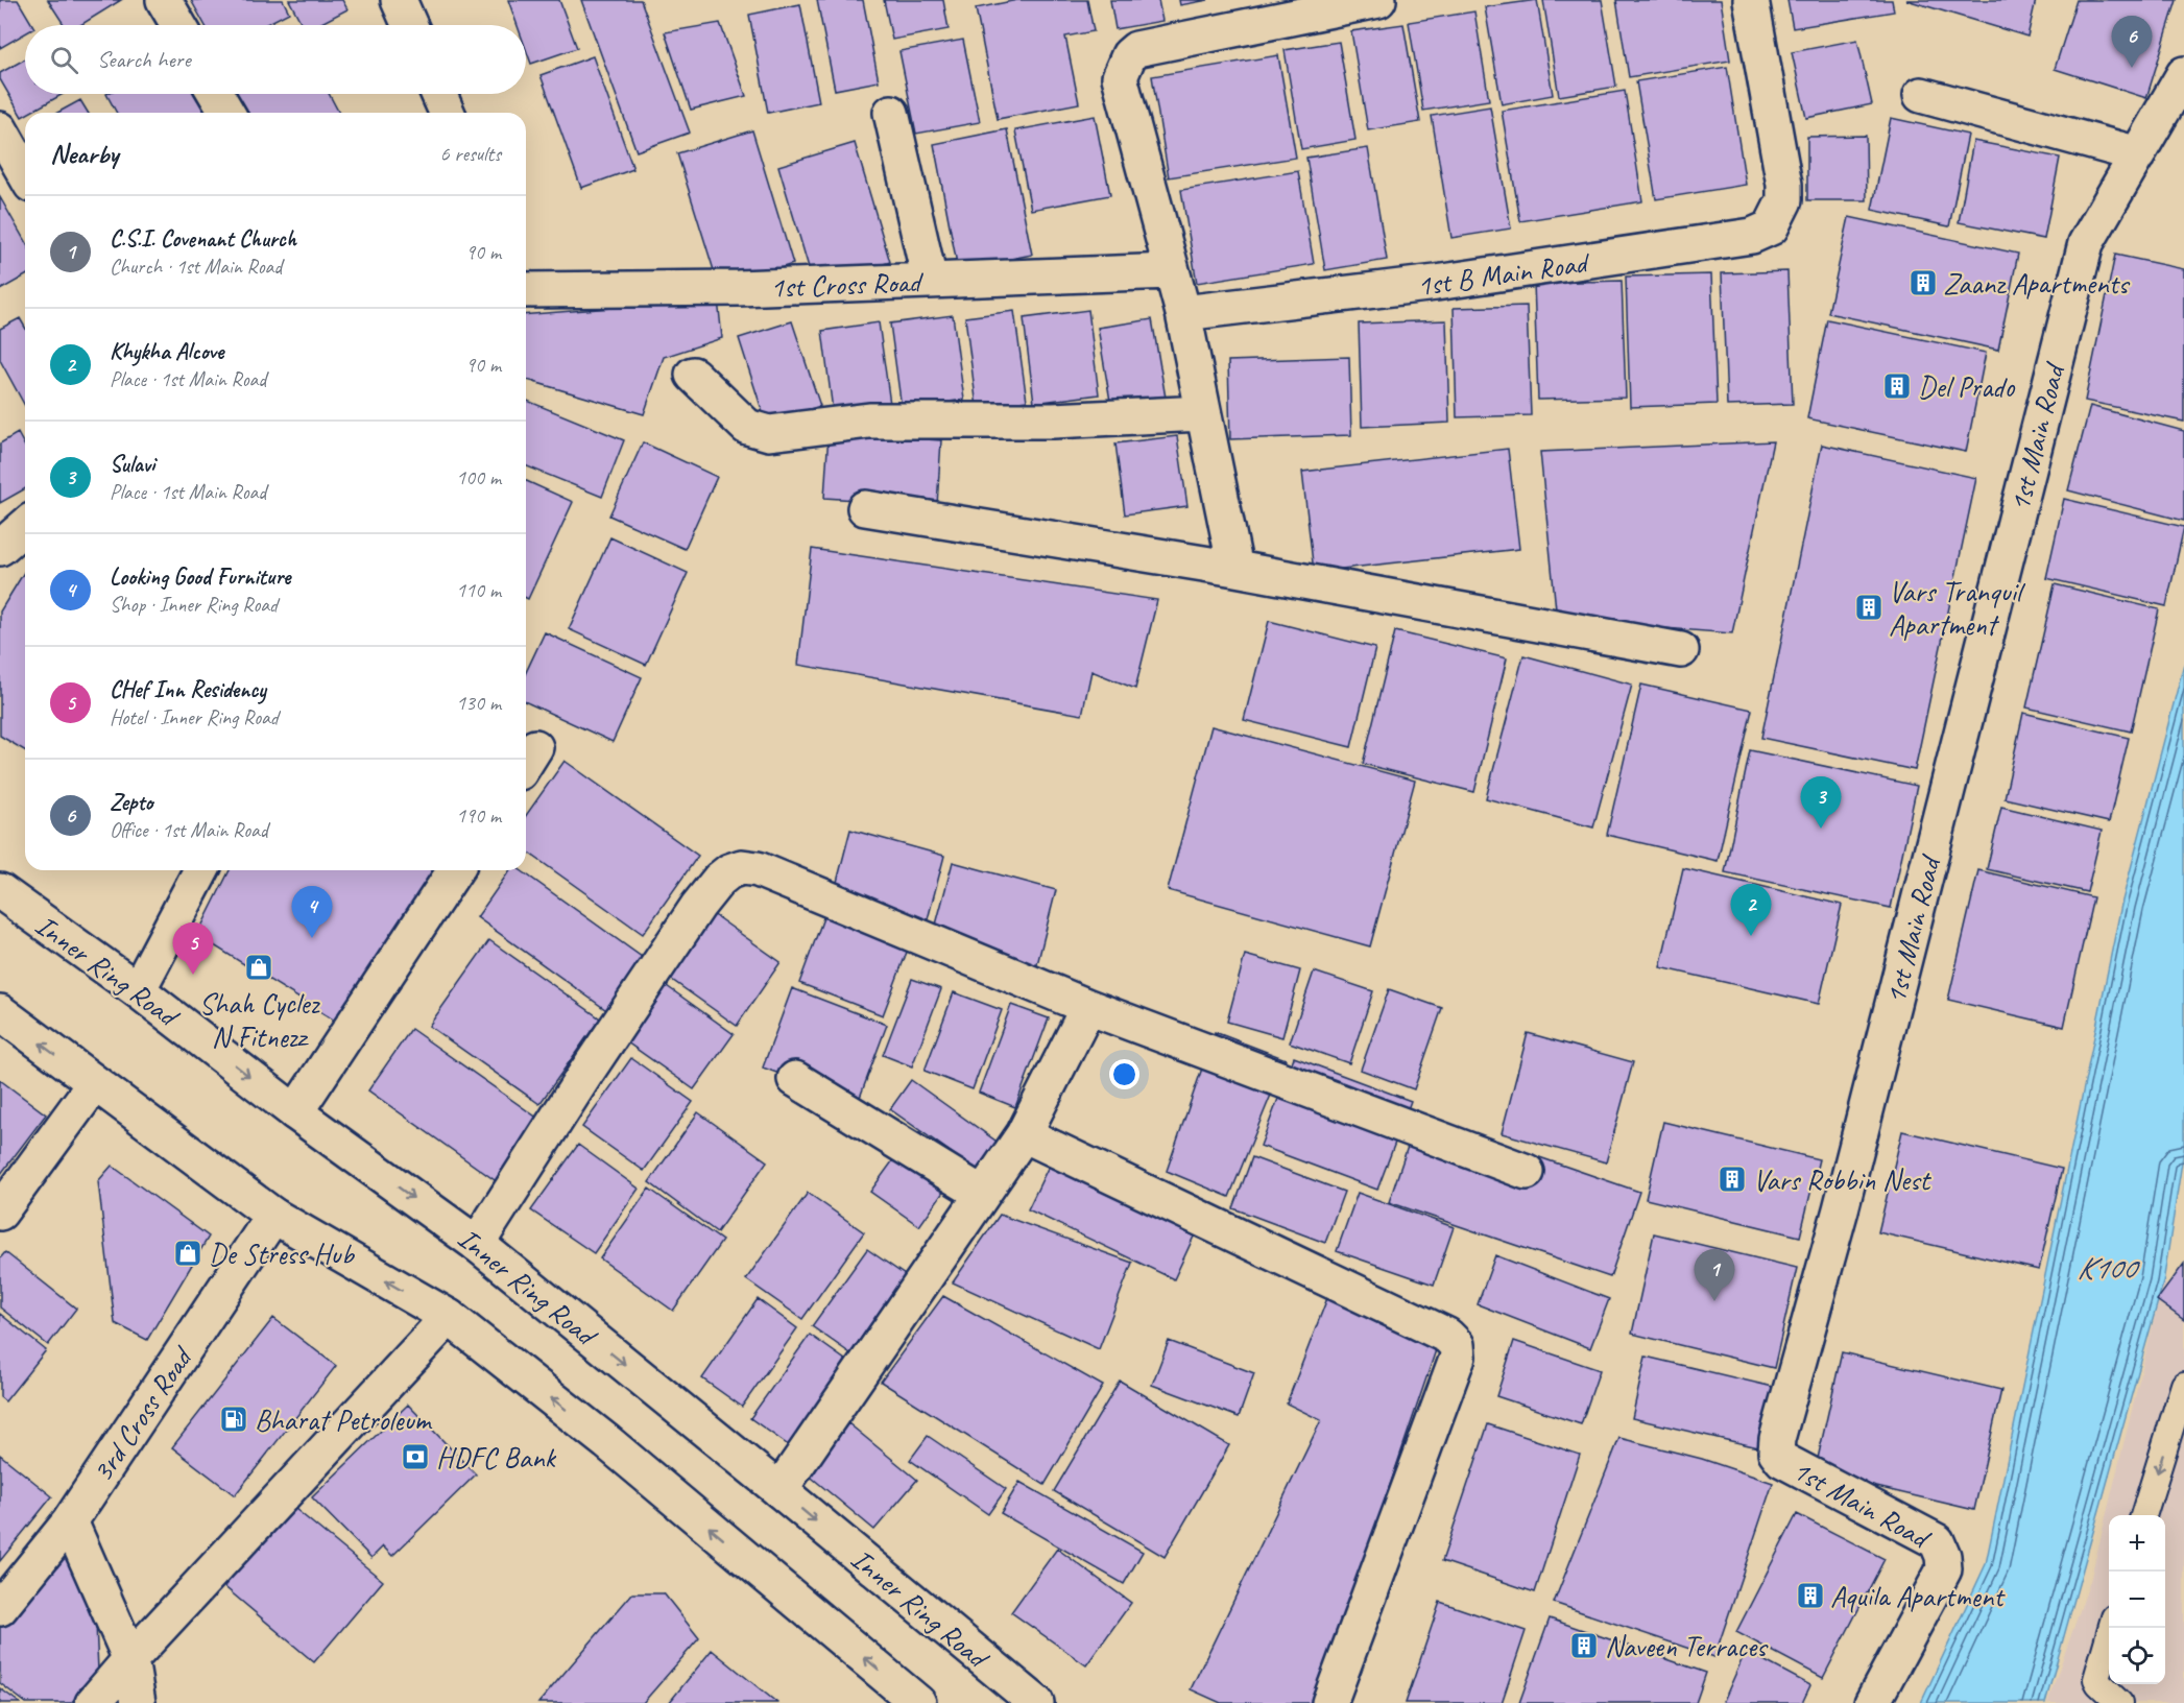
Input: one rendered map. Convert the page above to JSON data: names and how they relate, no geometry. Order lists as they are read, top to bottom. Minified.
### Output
{"streets":{"street":["1st B Main Road","1st Cross Road","1st Main Road","Inner Ring Road","3rd Cross Road"]},"water":["K100"],"places":{"building":["Zaanz Apartments","Del Prado","Vars Tranquil Apartment","Vars Robbin Nest","Aquila Apartment","Naveen Terraces"],"shop":["Shah Cyclez N Fitnezz","De Stress Hub"],"fuel station":["Bharat Petroleum"],"bank":["HDFC Bank"]},"page":{"pins":["6","3","2","4","5","1"],"search":"Search here","heading":["Nearby","6 results"],"list":[{"mark":"1","name":"C.S.I. Covenant Church","note":"Church · 1st Main Road","value":"90 m"},{"mark":"2","name":"Khykha Alcove","note":"Place · 1st Main Road","value":"90 m"},{"mark":"3","name":"Sulavi","note":"Place · 1st Main Road","value":"100 m"},{"mark":"4","name":"Looking Good Furniture","note":"Shop · Inner Ring Road","value":"110 m"},{"mark":"5","name":"CHef Inn Residency","note":"Hotel · Inner Ring Road","value":"130 m"},{"mark":"6","name":"Zepto","note":"Office · 1st Main Road","value":"190 m"}],"map_buttons":["+","−"]}}
